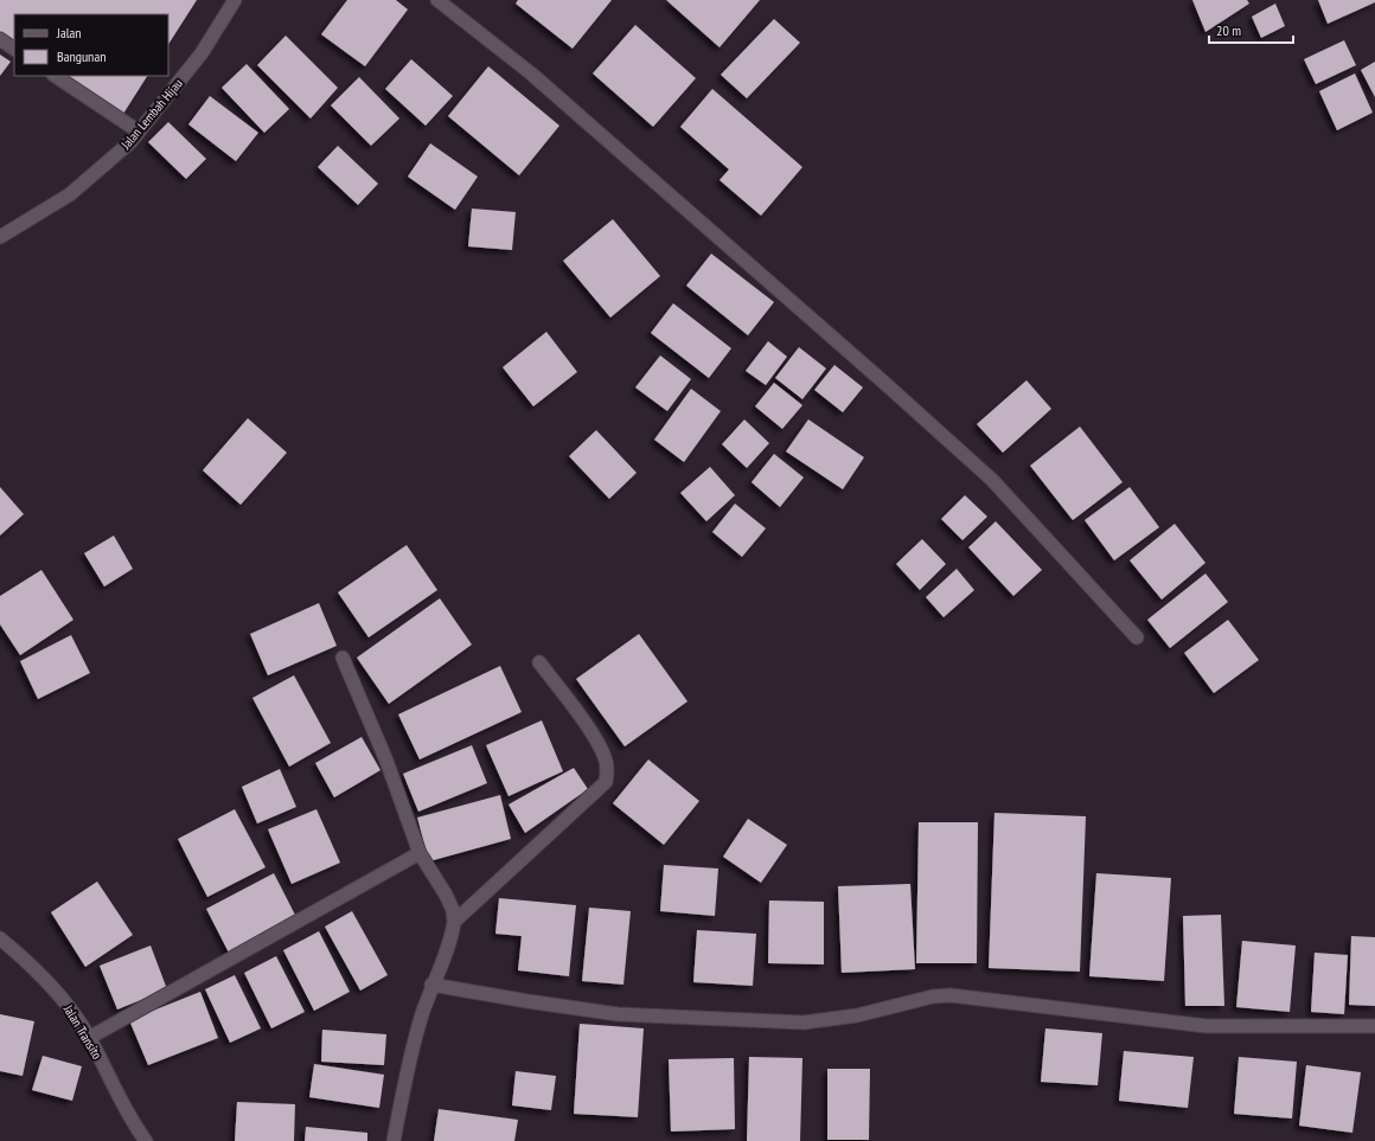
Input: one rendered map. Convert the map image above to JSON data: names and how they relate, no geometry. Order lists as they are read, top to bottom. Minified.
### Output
{"streets":{"street":["Jalan Lembah Hijau","Jalan Transito"]},"legend":["Jalan","Bangunan"],"scale_bar":"20 m"}
